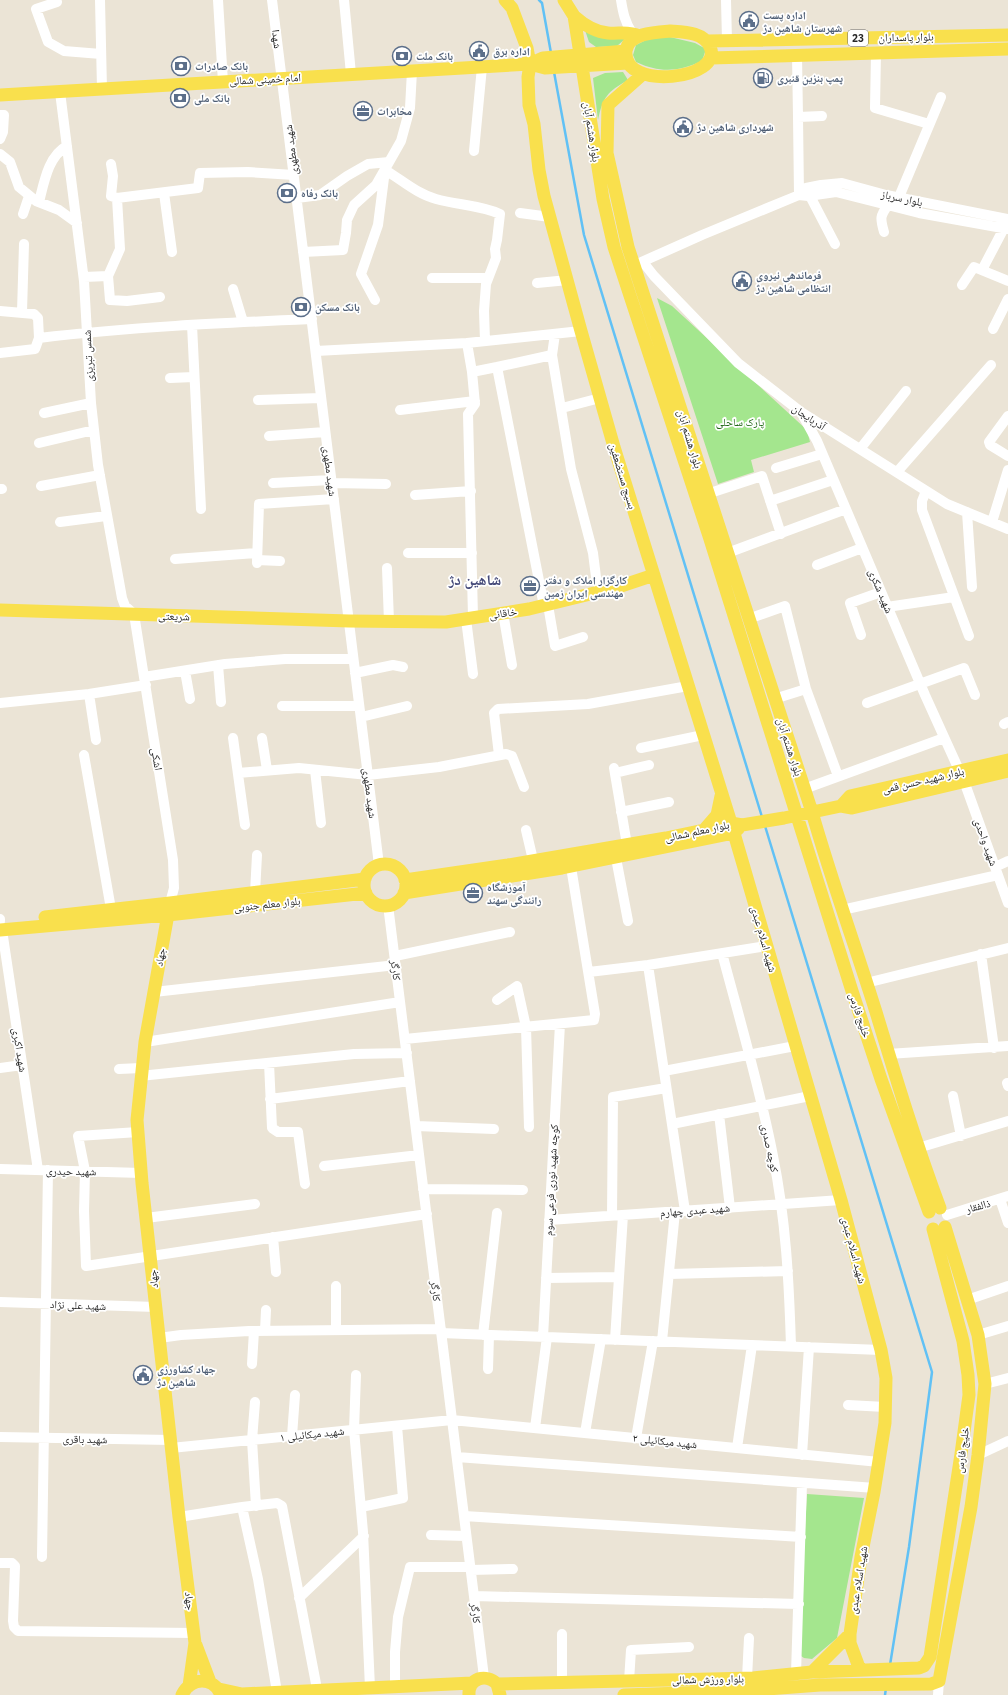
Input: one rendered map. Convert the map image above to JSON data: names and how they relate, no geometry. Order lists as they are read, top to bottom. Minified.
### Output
{"streets":{"main road":["بلوار پاسداران","23","امام خمینی شمالی","بلوار هشتم آبان","بسیج مستضعفین","خاقانی","شریعتی","بلوار شهید حسن قمی","بلوار معلم شمالی","بلوار معلم جنوبی","شهید اسلام عبدی","جهاد","خلیج فارس","بلوار ورزش شمالی"],"street":["شهدا","شهید مطهری","بلوار سرباز","شمس تبریزی","آذربایجان","شهید شکری","اشکی","شهید واحدی","کارگر","شهید اکبری","کوچه صدری","شهید حیدری","کوچه شهید نوری فرعی سوم","ذالفقار","شهید عبدی چهارم","شهید علی نژاد","شهید میکائیلی ۱","شهید باقری","شهید میکائیلی ۲"]},"crossings":[["بلوار پاسداران","23"],["شهدا","امام خمینی شمالی"],["شهدا","شهید مطهری"],["امام خمینی شمالی","بلوار هشتم آبان"],["امام خمینی شمالی","شهید مطهری"],["امام خمینی شمالی","شمس تبریزی"],["امام خمینی شمالی","بسیج مستضعفین"],["بلوار هشتم آبان","بلوار سرباز"],["بلوار هشتم آبان","آذربایجان"],["بلوار هشتم آبان","بلوار شهید حسن قمی"],["بلوار هشتم آبان","خلیج فارس"],["شهید مطهری","خاقانی"],["شهید مطهری","شریعتی"],["شهید مطهری","بلوار معلم شمالی"],["شهید مطهری","بلوار معلم جنوبی"],["شهید مطهری","کارگر"],["بلوار سرباز","آذربایجان"],["شمس تبریزی","شریعتی"],["شمس تبریزی","اشکی"],["آذربایجان","شهید شکری"],["بسیج مستضعفین","خاقانی"],["بسیج مستضعفین","بلوار شهید حسن قمی"],["بسیج مستضعفین","بلوار معلم شمالی"],["بسیج مستضعفین","شهید اسلام عبدی"],["شهید شکری","بلوار شهید حسن قمی"],["شهید شکری","شهید واحدی"],["خاقانی","شریعتی"],["شریعتی","اشکی"],["اشکی","بلوار معلم جنوبی"],["اشکی","جهاد"],["بلوار شهید حسن قمی","بلوار معلم شمالی"],["بلوار شهید حسن قمی","شهید واحدی"],["بلوار شهید حسن قمی","شهید اسلام عبدی"],["بلوار شهید حسن قمی","خلیج فارس"],["بلوار معلم شمالی","بلوار معلم جنوبی"],["بلوار معلم شمالی","شهید اسلام عبدی"],["بلوار معلم شمالی","کارگر"],["بلوار معلم جنوبی","جهاد"],["بلوار معلم جنوبی","کارگر"],["بلوار معلم جنوبی","شهید اکبری"],["شهید اسلام عبدی","شهید عبدی چهارم"],["شهید اسلام عبدی","شهید میکائیلی ۲"],["شهید اسلام عبدی","بلوار ورزش شمالی"],["جهاد","شهید حیدری"],["جهاد","شهید علی نژاد"],["جهاد","شهید میکائیلی ۱"],["جهاد","شهید باقری"],["کارگر","شهید میکائیلی ۱"],["کارگر","شهید میکائیلی ۲"],["خلیج فارس","ذالفقار"],["خلیج فارس","بلوار ورزش شمالی"],["شهید اکبری","شهید حیدری"],["شهید اکبری","شهید علی نژاد"],["شهید اکبری","شهید باقری"],["کوچه صدری","شهید عبدی چهارم"],["کوچه شهید نوری فرعی سوم","شهید عبدی چهارم"],["کوچه شهید نوری فرعی سوم","شهید میکائیلی ۲"],["شهید میکائیلی ۱","شهید باقری"],["شهید میکائیلی ۱","شهید میکائیلی ۲"]],"districts":["شاهین دژ"],"parks":["پارک ساحلی"],"places":{"public building":["اداره پست شهرستان شاهین دژ","اداره برق","شهرداری شاهین دژ","فرماندهی نیروی انتظامی شاهین دژ","جهاد کشاورزى شاهین دژ"],"bank":["بانک ملت","بانک صادرات","بانک ملی","بانک رفاه","بانک مسکن"],"fuel station":["پمپ بنزین قنبری"],"office":["مخابرات","کارگزار املاک و دفتر مهندسی ایران زمین","آموزشگاه رانندگی سهند"]}}
